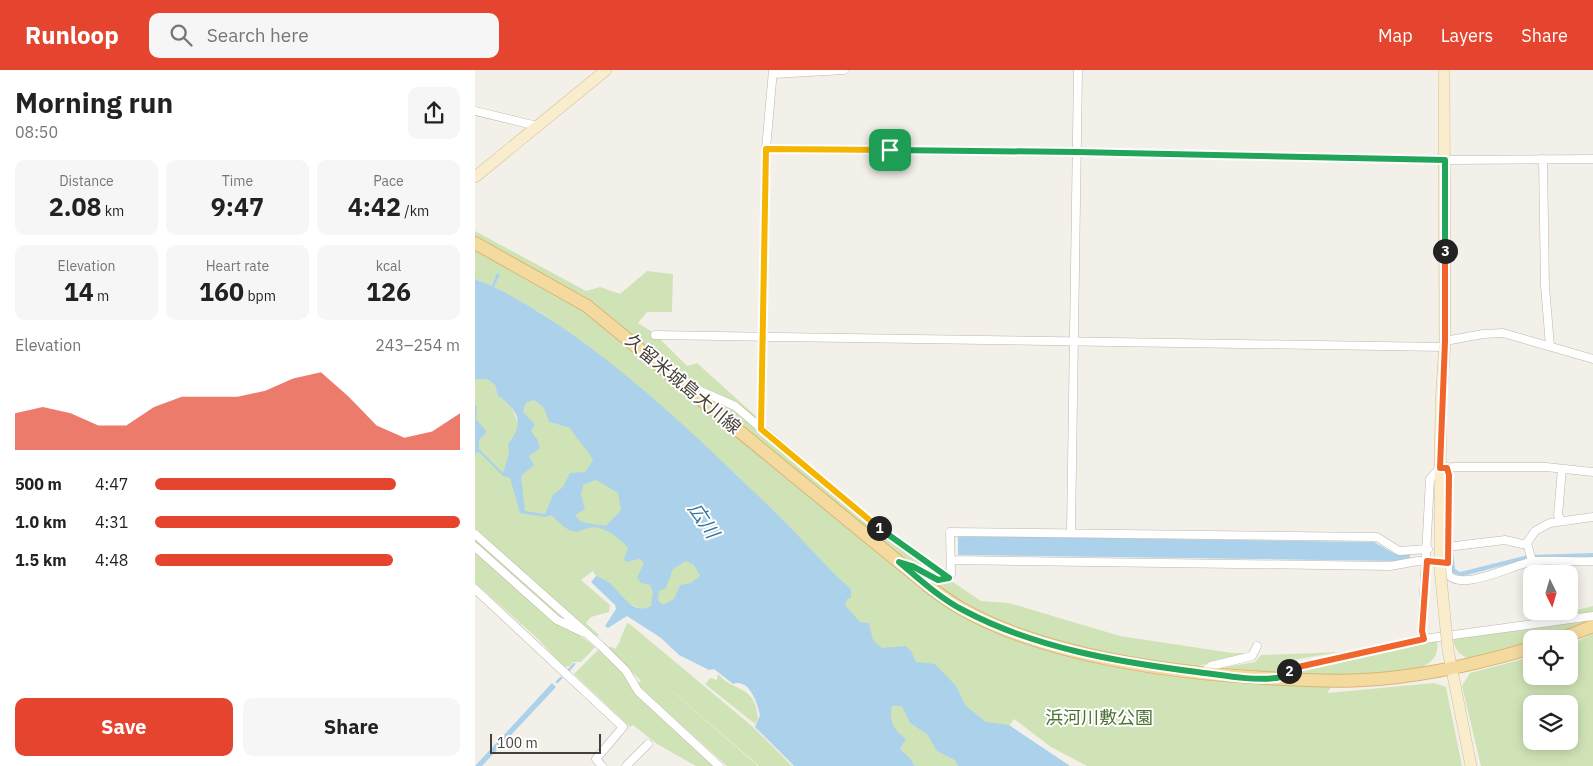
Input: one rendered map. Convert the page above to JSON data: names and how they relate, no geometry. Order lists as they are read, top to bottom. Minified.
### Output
{"streets":{"main road":["久留米城島大川線"]},"water":["広川"],"parks":["浜河川敷公園"],"scale_bar":"100 m","north":"bottom","page":{"header":"Runloop","search":"Search here","nav":["Map","Layers","Share"],"heading":["Morning run","08:50"],"stats":[["Distance","2.08 km"],["Time","9:47"],["Pace","4:42 /km"],["Elevation","14 m"],["Heart rate","160 bpm"],["kcal","126"]],"pins":["3","1","2"],"chart":["Elevation","243–254 m"],"list":[{"name":"500 m","note":"4:47"},{"name":"1.0 km","note":"4:31"},{"name":"1.5 km","note":"4:48"}],"buttons":["Save","Share"],"scale":"100 m"}}
